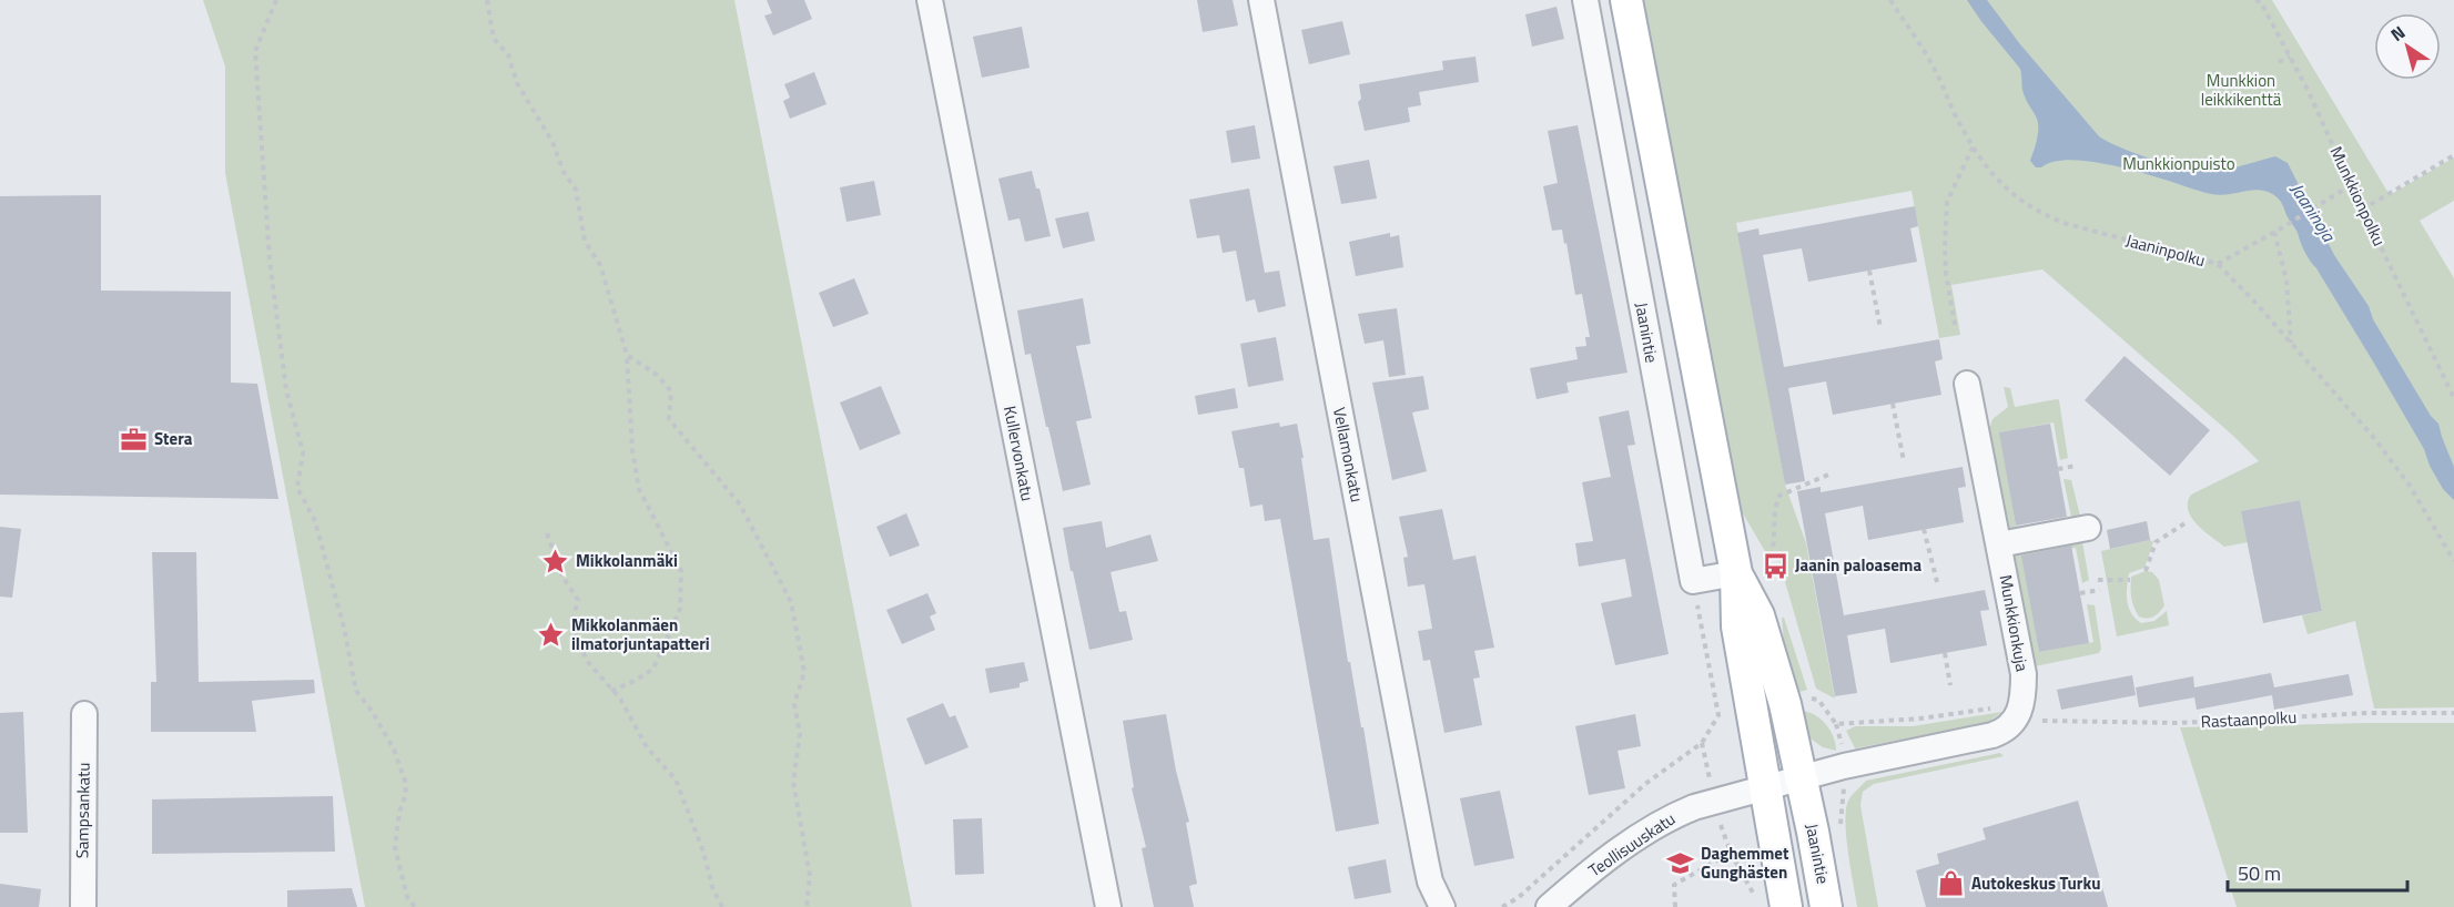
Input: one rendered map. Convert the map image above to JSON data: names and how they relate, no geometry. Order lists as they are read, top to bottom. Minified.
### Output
{"streets":{"main road":["Jaanintie"],"street":["Kullervonkatu","Vellamonkatu","Munkkionkuja","Sampsankatu","Teollisuuskatu"],"path":["Munkkionpolku","Jaaninpolku","Rastaanpolku"]},"crossings":[["Jaanintie","Munkkionkuja"],["Jaanintie","Teollisuuskatu"],["Munkkionkuja","Teollisuuskatu"]],"water":["Jaaninoja"],"parks":["Munkkion leikkikenttä","Munkkionpuisto"],"places":{"office":["Stera"],"place":["Mikkolanmäki","Mikkolanmäen ilmatorjuntapatteri"],"bus stop":["Jaanin paloasema"],"school or university":["Daghemmet Gunghästen"],"shop":["Autokeskus Turku"]},"scale_bar":"50 m","north":"top left"}
